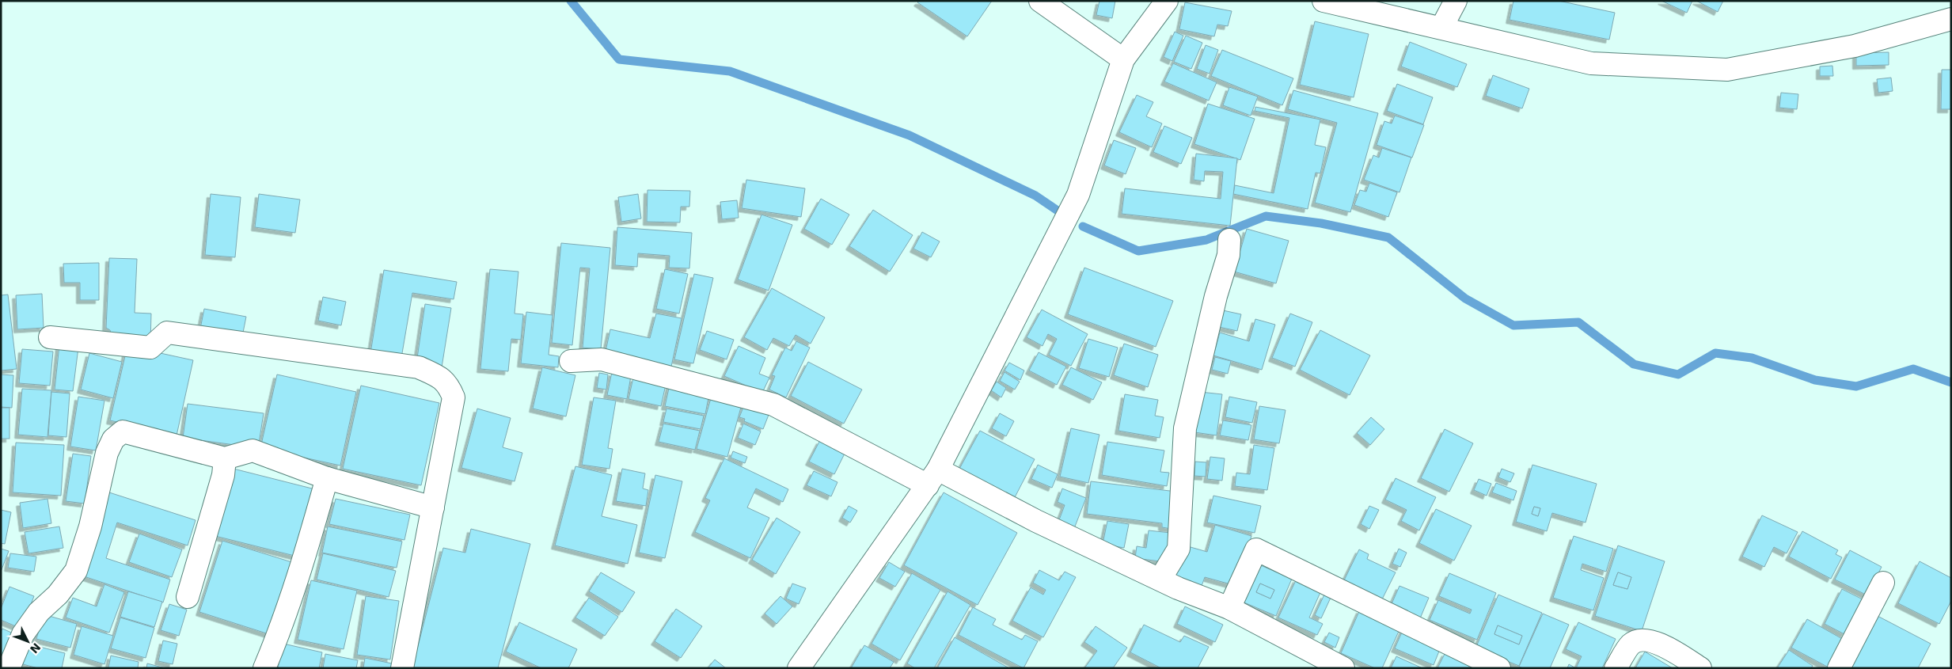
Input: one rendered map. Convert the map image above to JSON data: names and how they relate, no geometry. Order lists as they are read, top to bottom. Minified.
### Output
{"north":"bottom right"}
